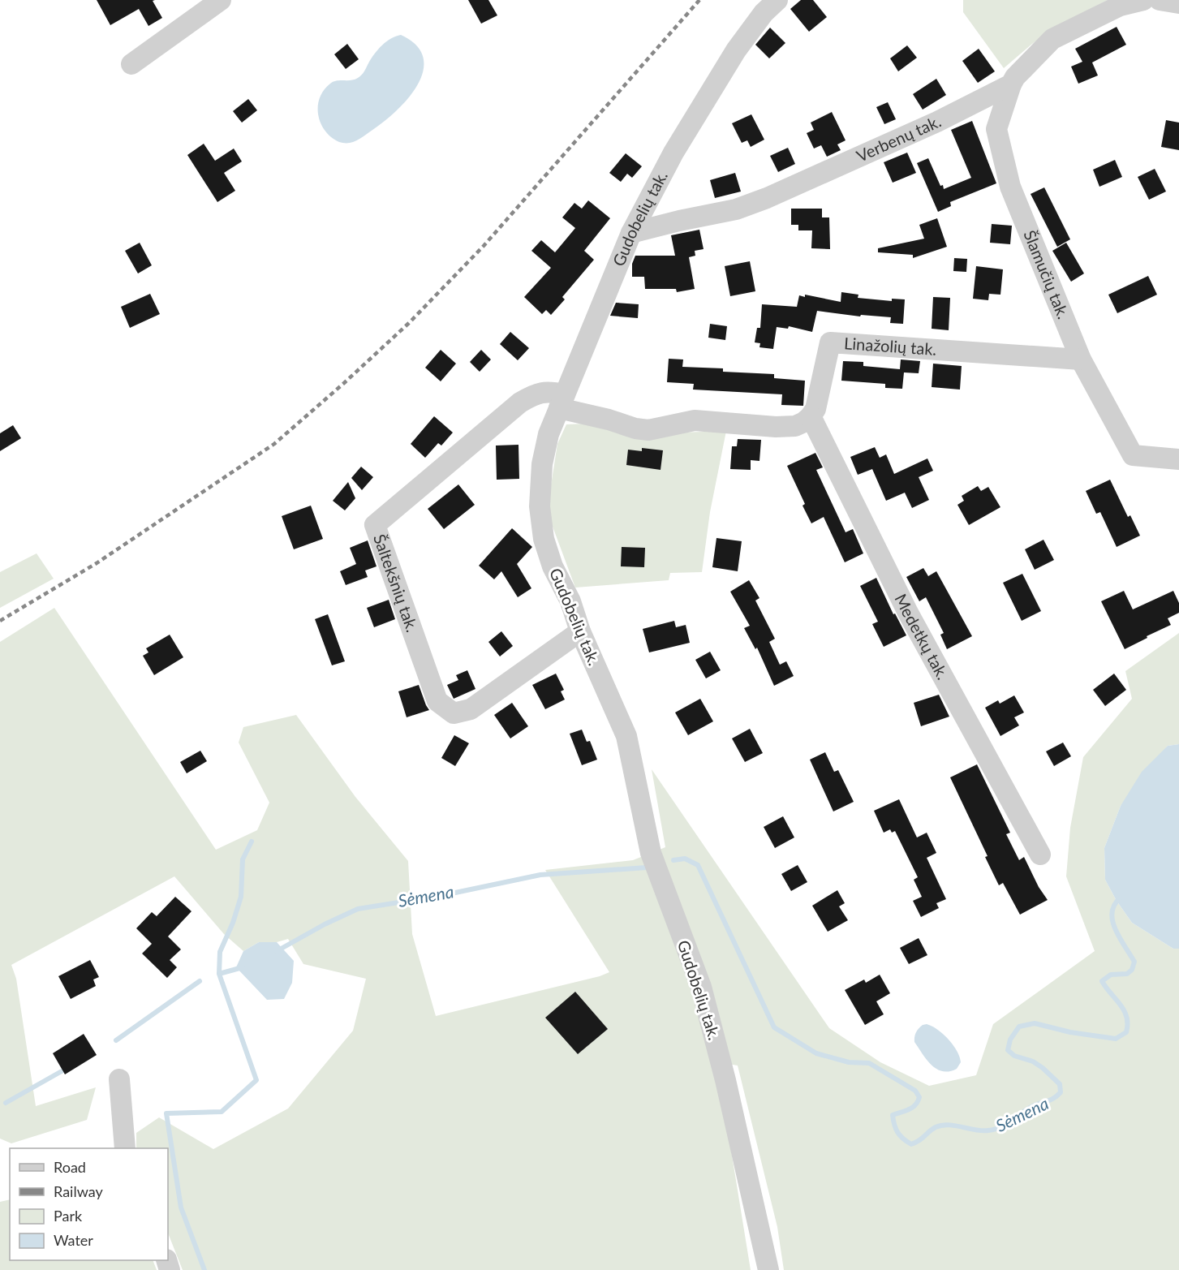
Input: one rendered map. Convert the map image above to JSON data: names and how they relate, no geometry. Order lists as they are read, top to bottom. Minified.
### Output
{"streets":{"street":["Verbenų tak.","Gudobelių tak.","Šlamučių tak.","Linažolių tak.","Šaltekšnių tak.","Medetkų tak."]},"crossings":[["Verbenų tak.","Gudobelių tak."],["Verbenų tak.","Šlamučių tak."],["Gudobelių tak.","Šaltekšnių tak."],["Šlamučių tak.","Linažolių tak."],["Linažolių tak.","Medetkų tak."]],"water":["Sėmena"],"legend":["Road","Railway","Park","Water"]}
